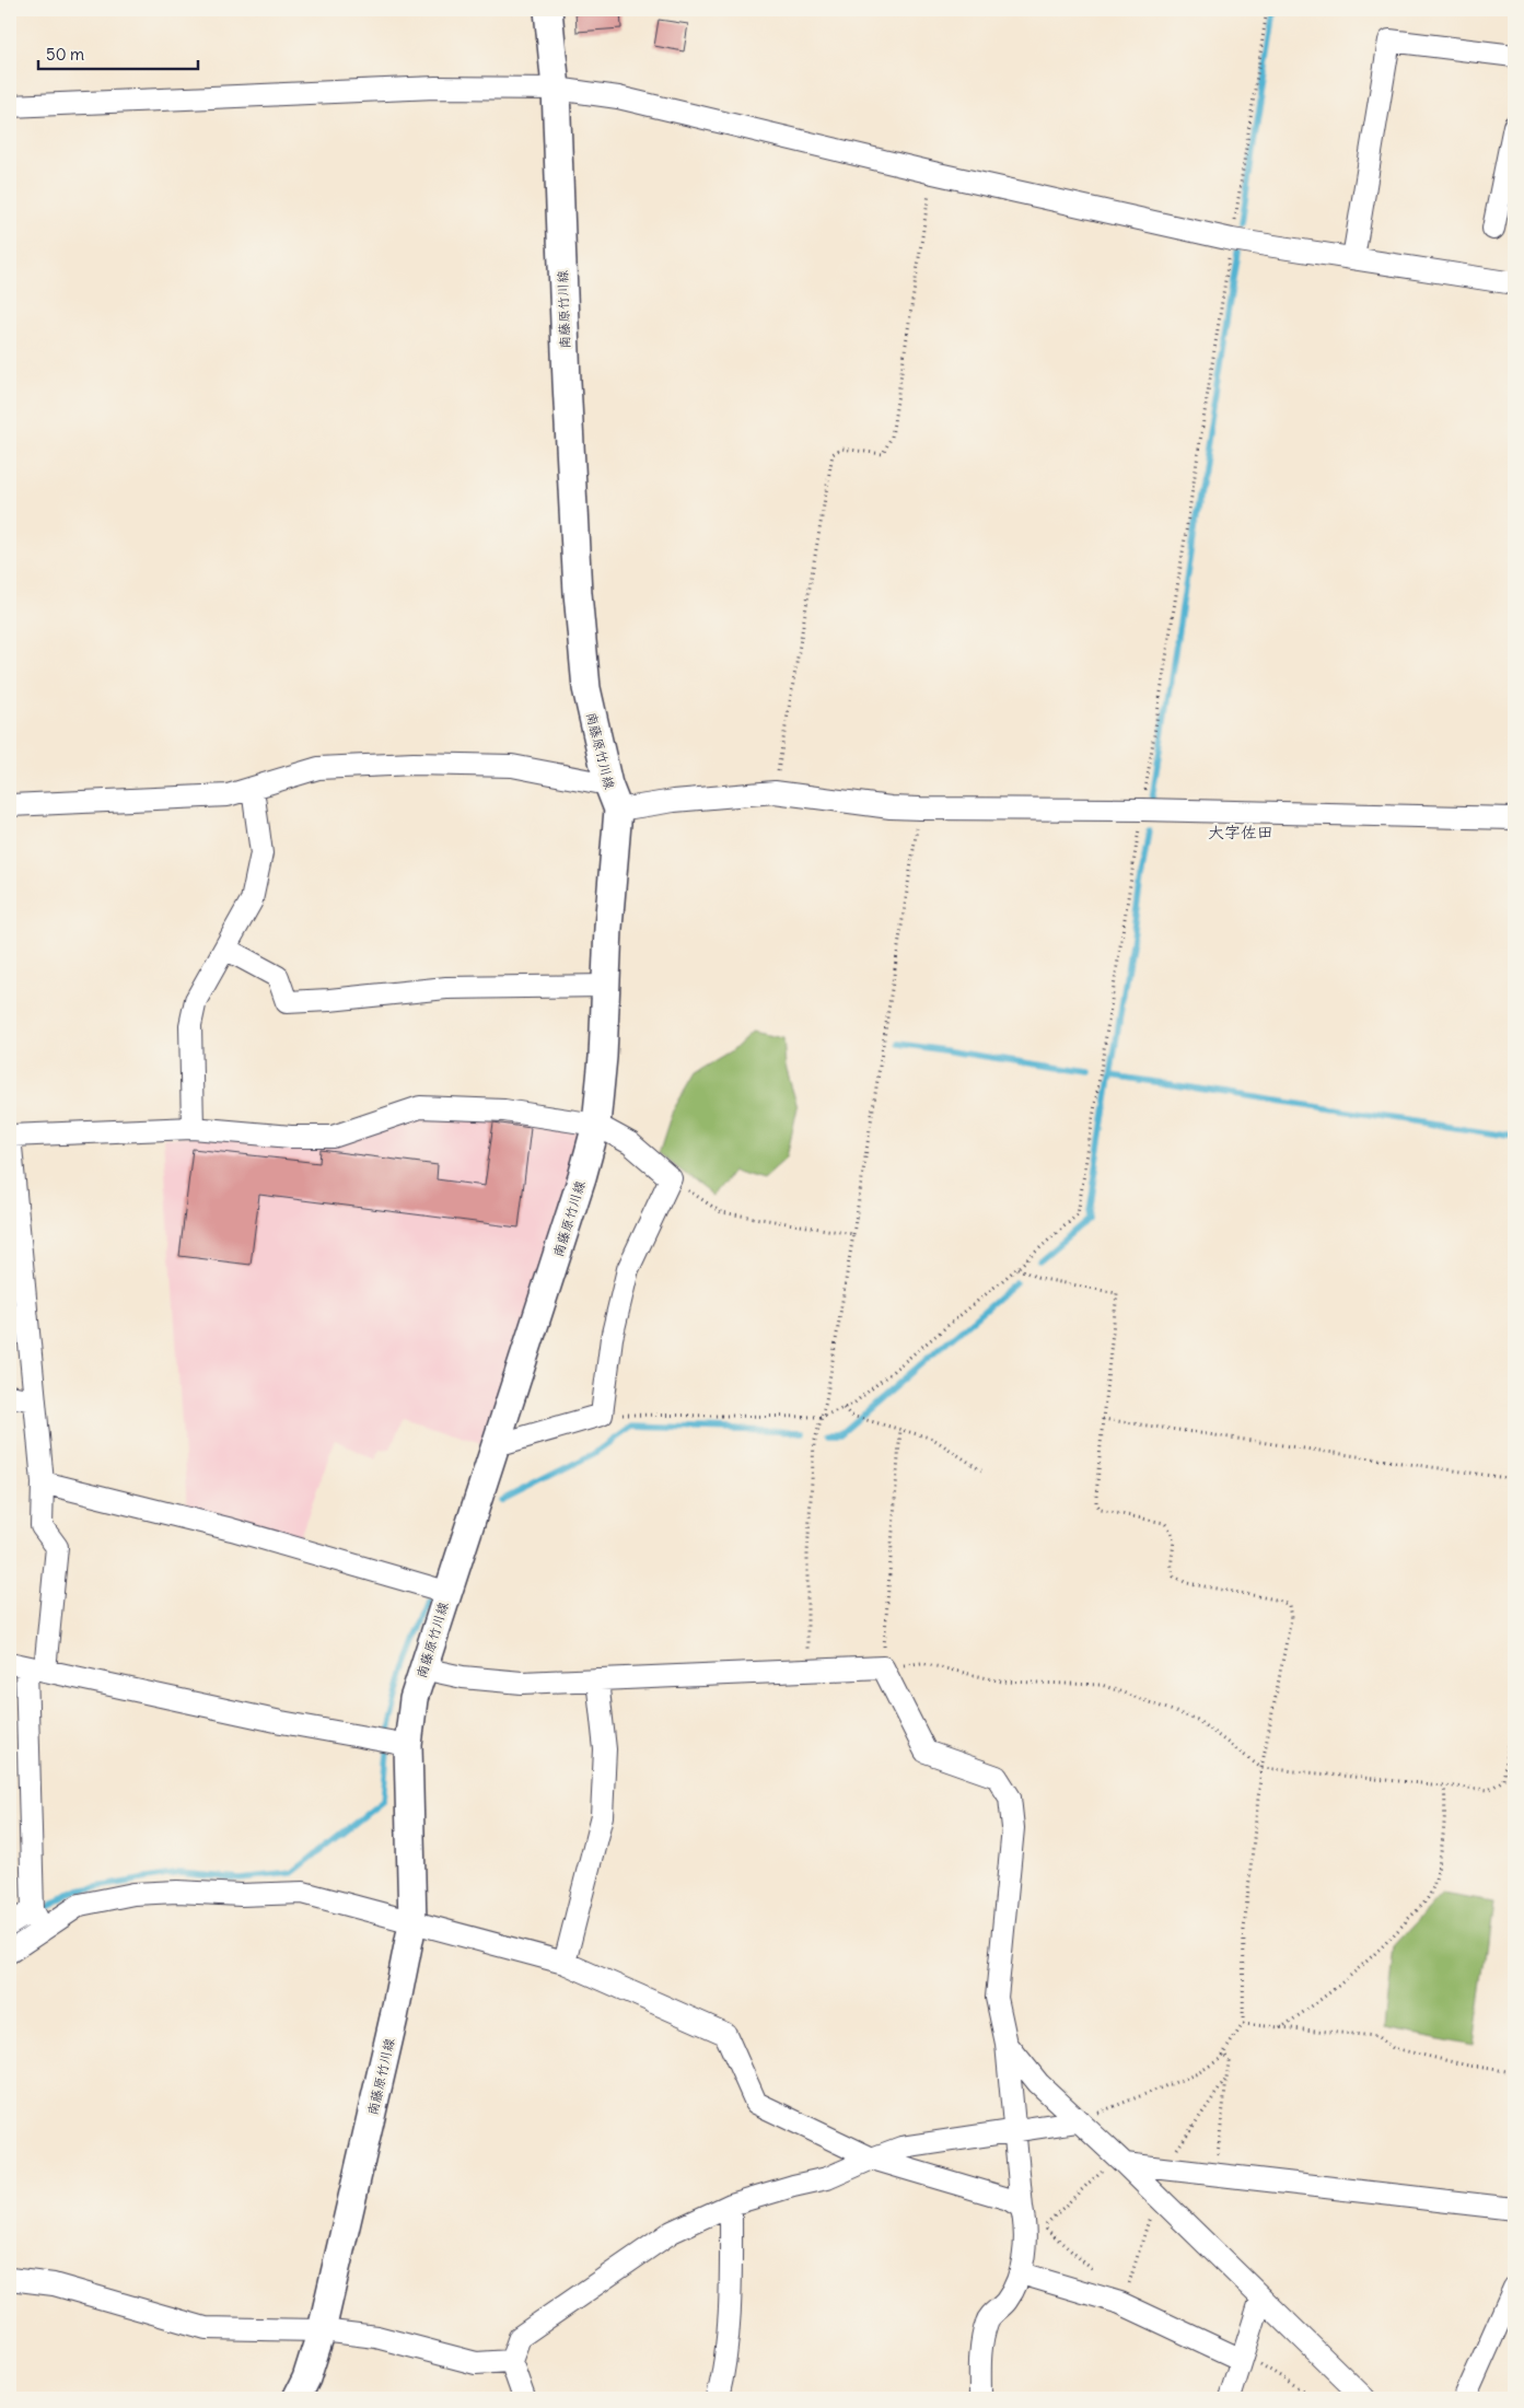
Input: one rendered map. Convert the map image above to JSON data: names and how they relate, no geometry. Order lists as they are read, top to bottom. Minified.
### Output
{"streets":{"main road":["南藤原竹川線"]},"districts":["大字佐田"],"scale_bar":"50 m"}
